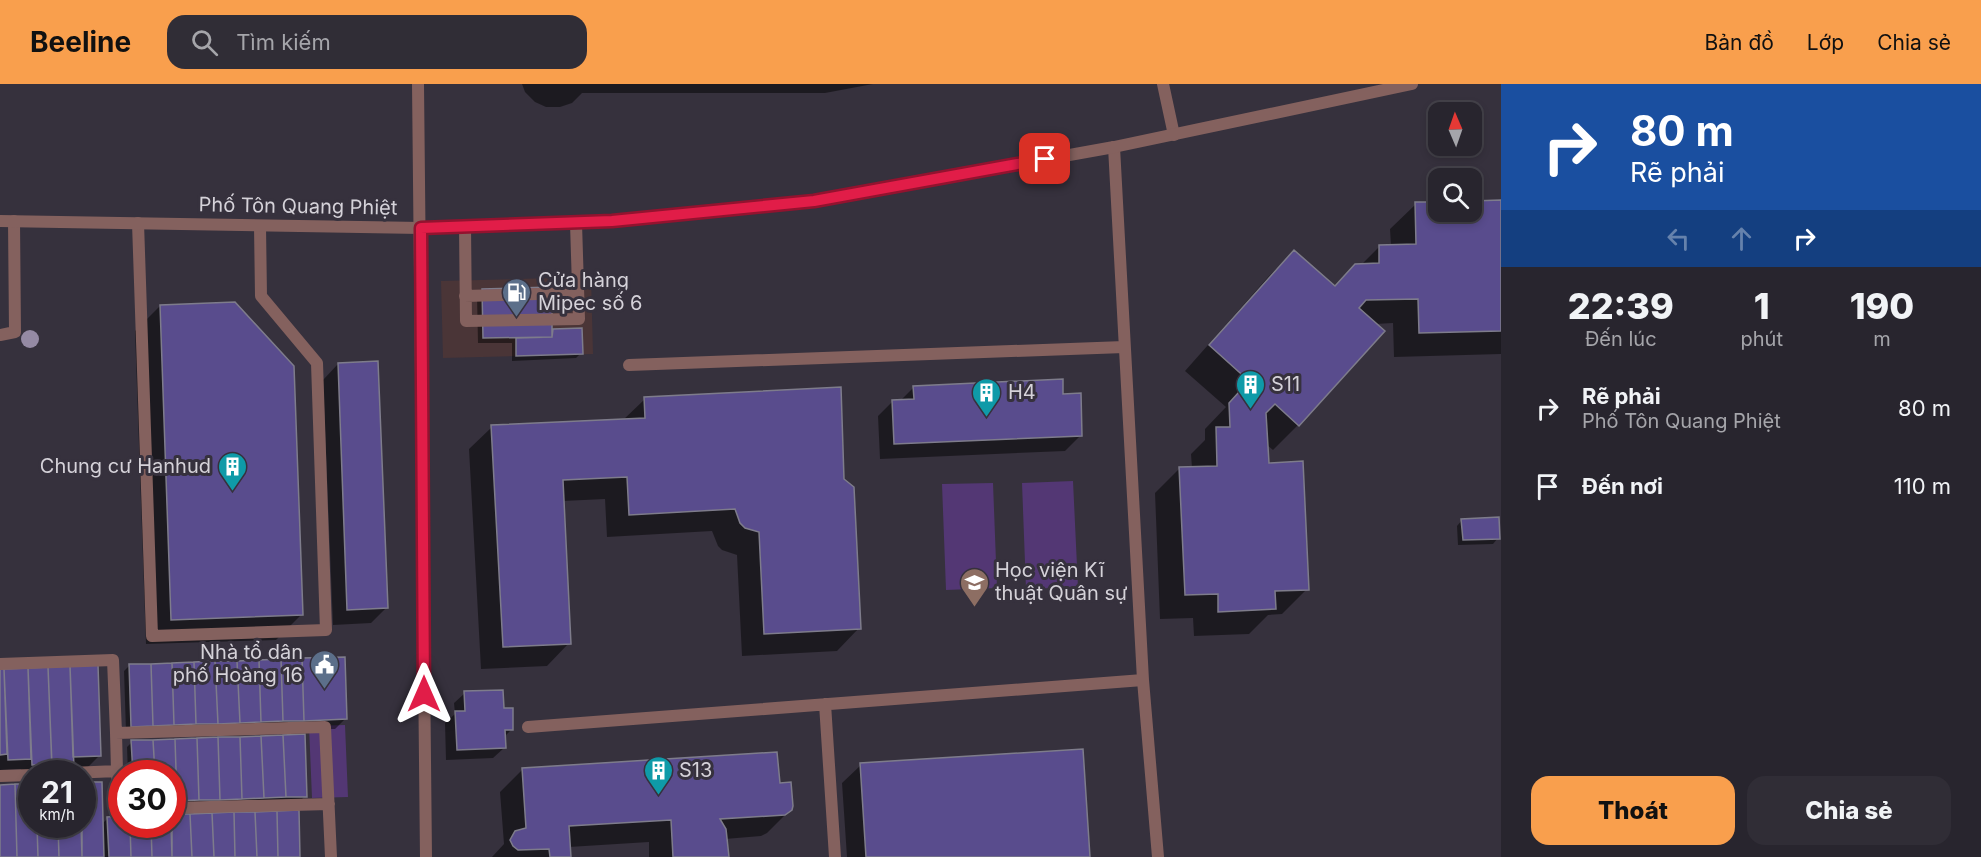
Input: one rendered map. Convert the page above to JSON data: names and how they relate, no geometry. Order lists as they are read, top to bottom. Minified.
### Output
{"streets":{"street":["Phố Tôn Quang Phiệt"]},"places":{"fuel station":["Cửa hàng Mipec số 6"],"building":["S11","H4","Chung cư Hanhud","S13"],"school or university":["Học viện Kĩ thuật Quân sự"],"public building":["Nhà tổ dân phố Hoàng 16"]},"north":"top","page":{"header":"Beeline","search":"Tìm kiếm","nav":["Bản đồ","Lớp","Chia sẻ"],"turn":["80 m","Rẽ phải"],"eta":["22:39","Đến lúc","1","phút","190","m"],"list":[{"name":"Rẽ phải","note":"Phố Tôn Quang Phiệt","value":"80 m"},{"name":"Đến nơi","value":"110 m"}],"speed":"21 km/h","limit":"30","buttons":["Thoát","Chia sẻ"]}}
